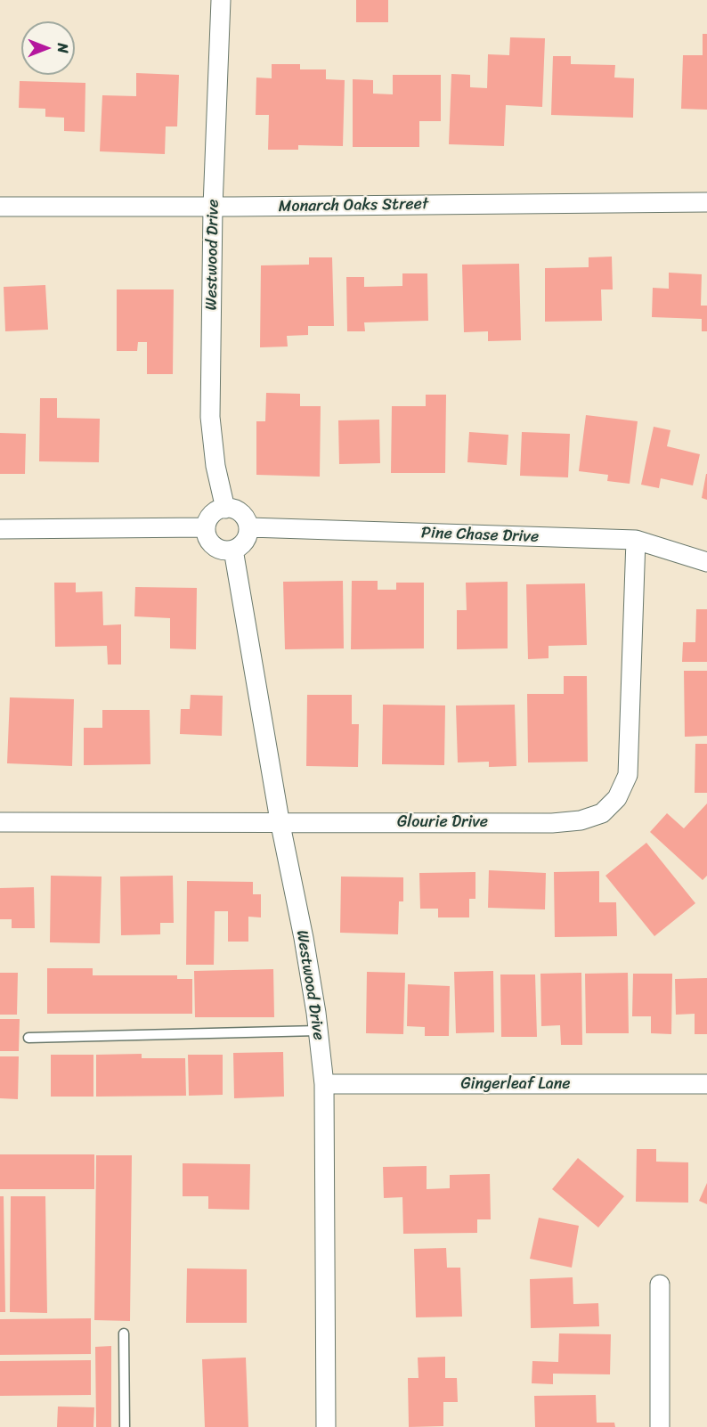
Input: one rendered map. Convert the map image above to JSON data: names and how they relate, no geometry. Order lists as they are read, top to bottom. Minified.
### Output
{"streets":{"street":["Monarch Oaks Street","Westwood Drive","Pine Chase Drive","Glourie Drive","Gingerleaf Lane"]},"crossings":[["Monarch Oaks Street","Westwood Drive"],["Westwood Drive","Pine Chase Drive"],["Westwood Drive","Glourie Drive"],["Westwood Drive","Gingerleaf Lane"],["Pine Chase Drive","Glourie Drive"]],"north":"right"}
